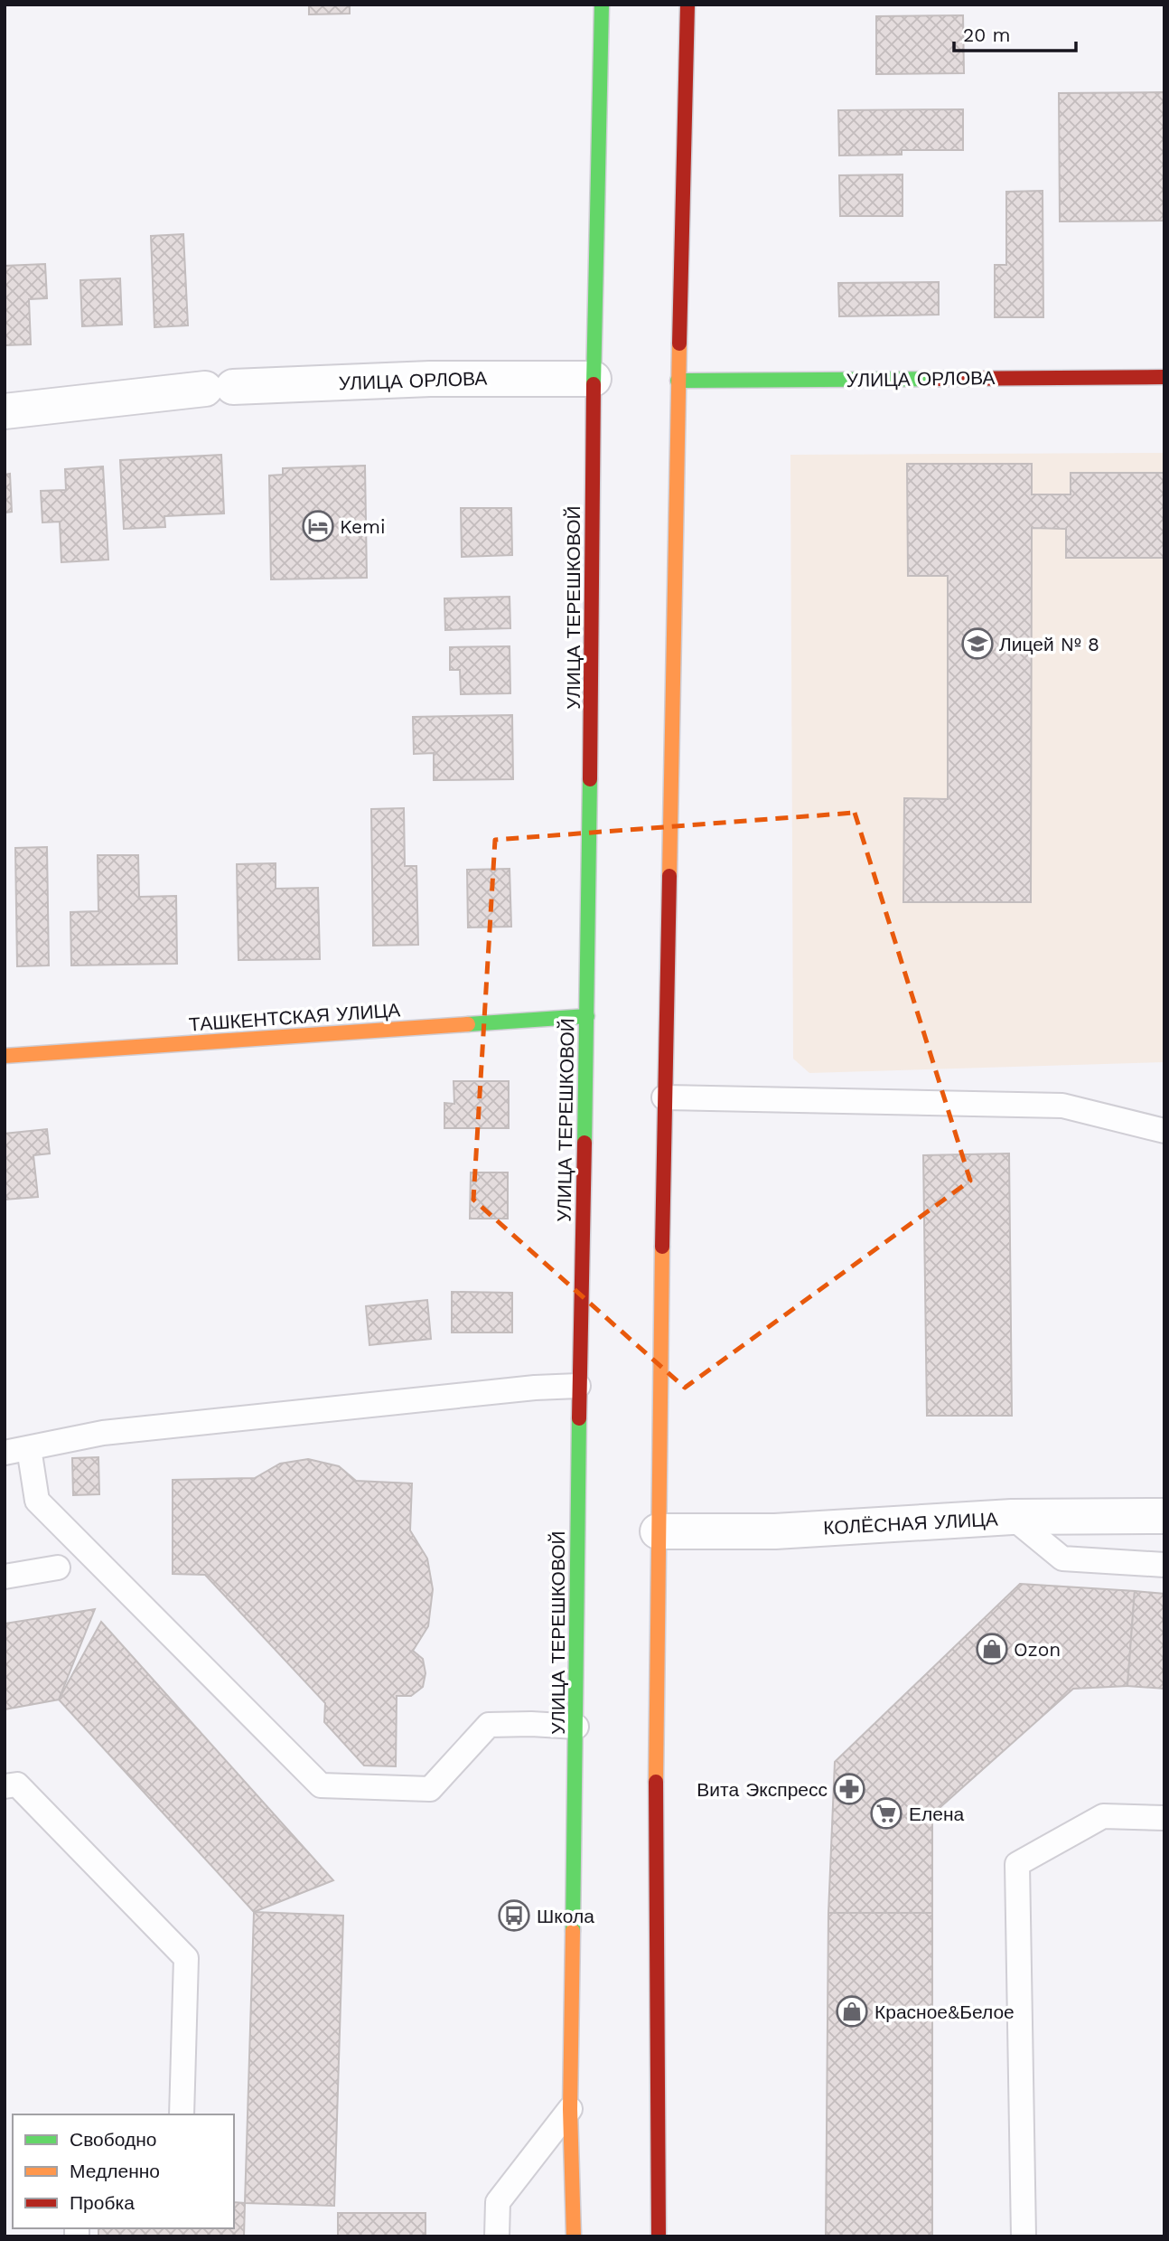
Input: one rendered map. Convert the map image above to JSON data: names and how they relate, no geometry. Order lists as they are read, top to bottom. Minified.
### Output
{"streets":{"main road":["УЛИЦА ОРЛОВА","УЛИЦА ТЕРЕШКОВОЙ","ТАШКЕНТСКАЯ УЛИЦА"],"street":["КОЛЁСНАЯ УЛИЦА"]},"crossings":[["УЛИЦА ОРЛОВА","УЛИЦА ТЕРЕШКОВОЙ"],["УЛИЦА ТЕРЕШКОВОЙ","ТАШКЕНТСКАЯ УЛИЦА"]],"places":{"hotel":["Kemi"],"school or university":["Лицей № 8"],"shop":["Ozon","Красное&Белое"],"pharmacy":["Вита Экспресс"],"supermarket":["Елена"],"bus stop":["Школа"]},"legend":["Свободно","Медленно","Пробка"],"scale_bar":"20 m"}
